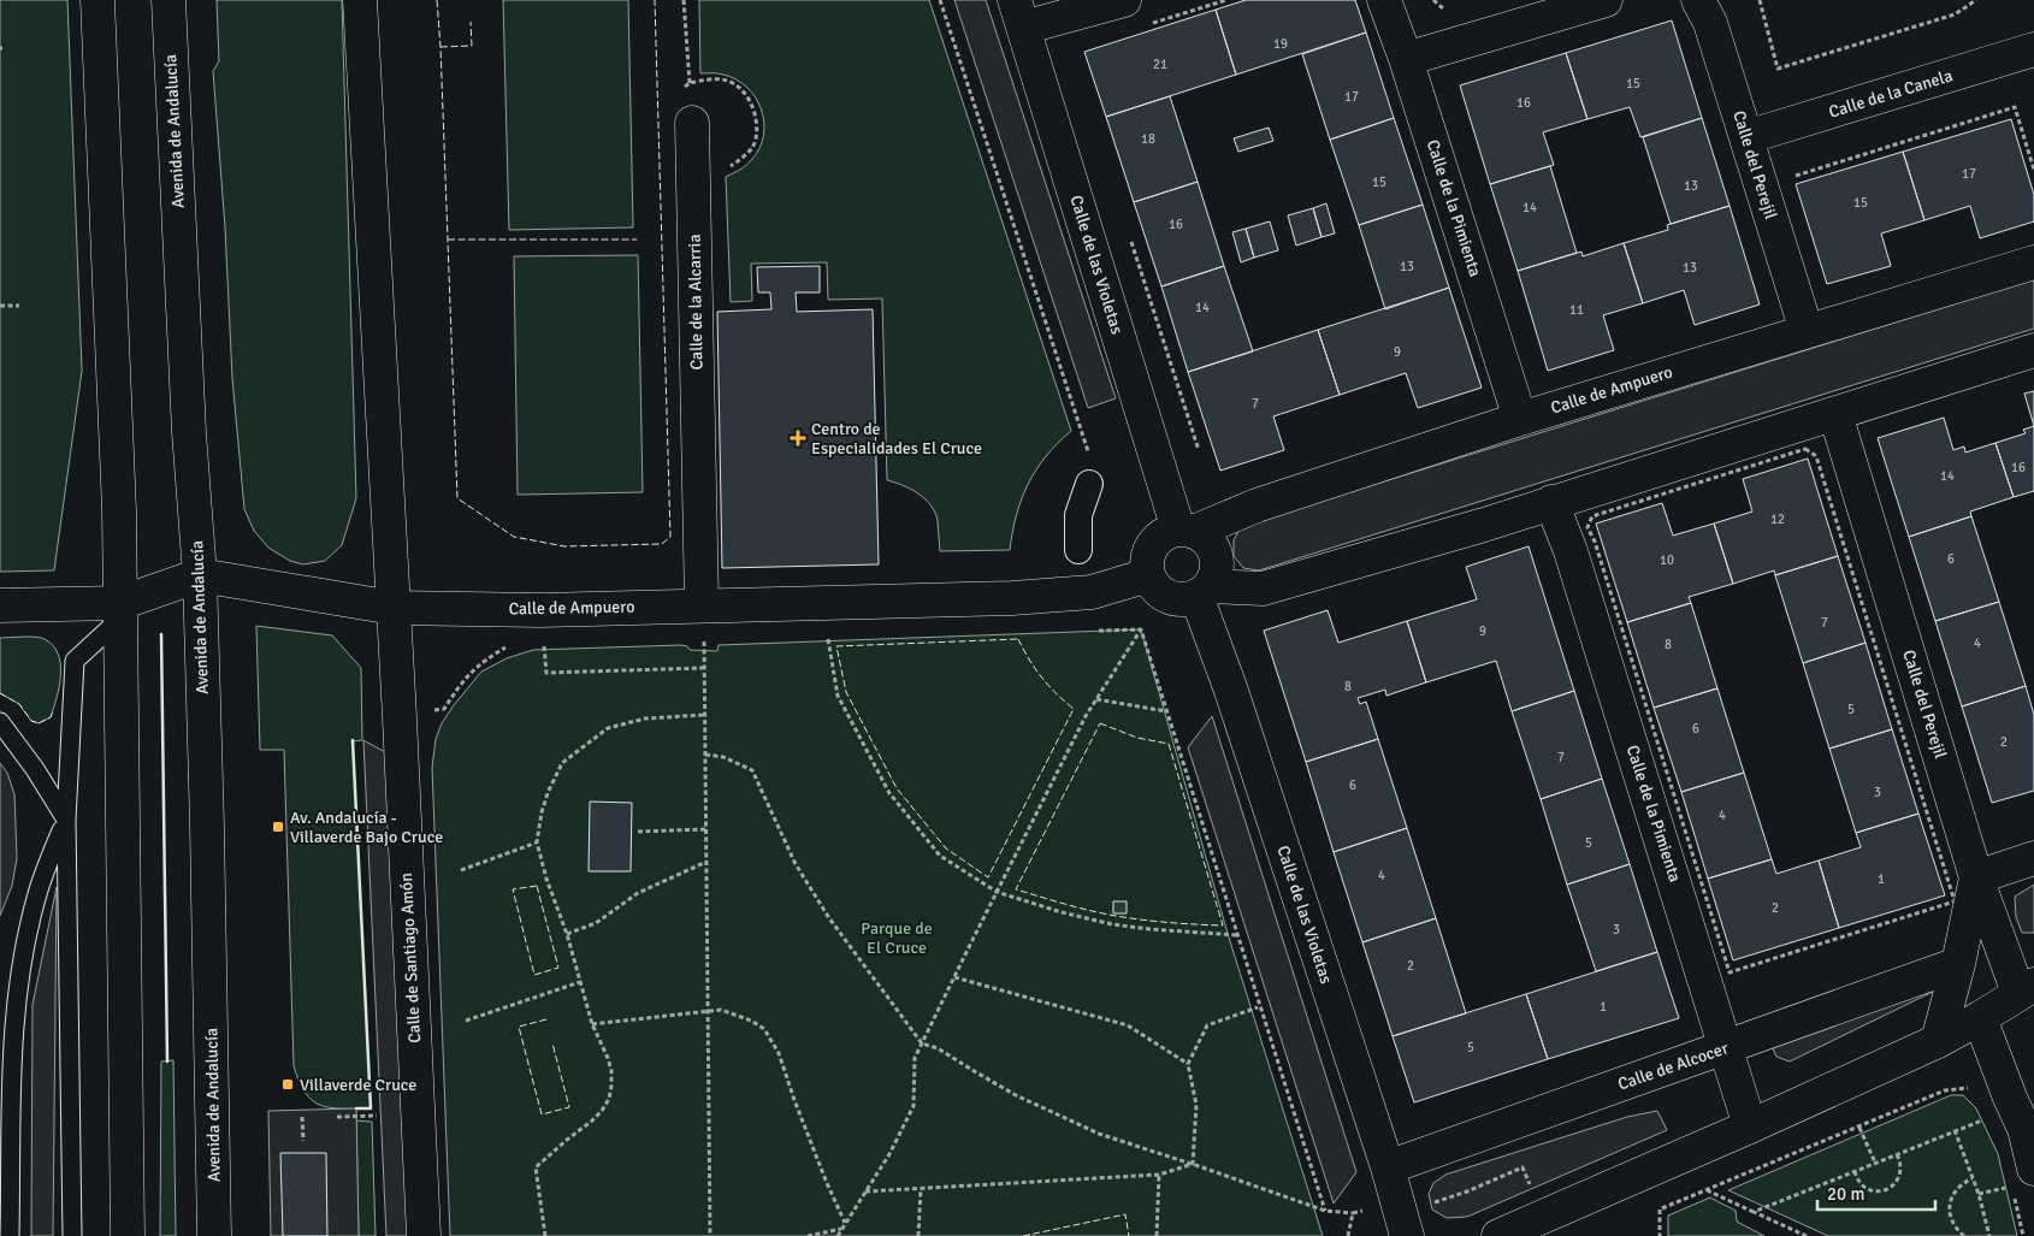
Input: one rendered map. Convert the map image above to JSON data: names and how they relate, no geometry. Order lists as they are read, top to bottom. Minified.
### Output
{"streets":{"street":["Calle de la Canela","Avenida de Andalucía","Calle del Perejil","Calle de la Pimienta","Calle de las Violetas","Calle de la Alcarria","Calle de Ampuero","Calle de Santiago Amón","Calle de Alcocer"]},"crossings":[["Calle de la Canela","Calle del Perejil"],["Avenida de Andalucía","Calle de Ampuero"],["Calle del Perejil","Calle de Ampuero"],["Calle de la Pimienta","Calle de Ampuero"],["Calle de la Pimienta","Calle de Alcocer"],["Calle de las Violetas","Calle de Ampuero"],["Calle de las Violetas","Calle de Alcocer"],["Calle de la Alcarria","Calle de Ampuero"],["Calle de Ampuero","Calle de Santiago Amón"]],"parks":["Parque de El Cruce"],"places":{"health":["Centro de Especialidades El Cruce"],"transit":["Av. Andalucía - Villaverde Bajo Cruce","Villaverde Cruce"]},"house_numbers":["19","21","15","17","16","18","17","15","13","15","14","16","13","13","14","11","9","7","16","14","12","6","10","7","9","4","8","8","5","6","2","7","6","3","4","5","4","1","2","3","2","1","5"],"scale_bar":"20 m"}
